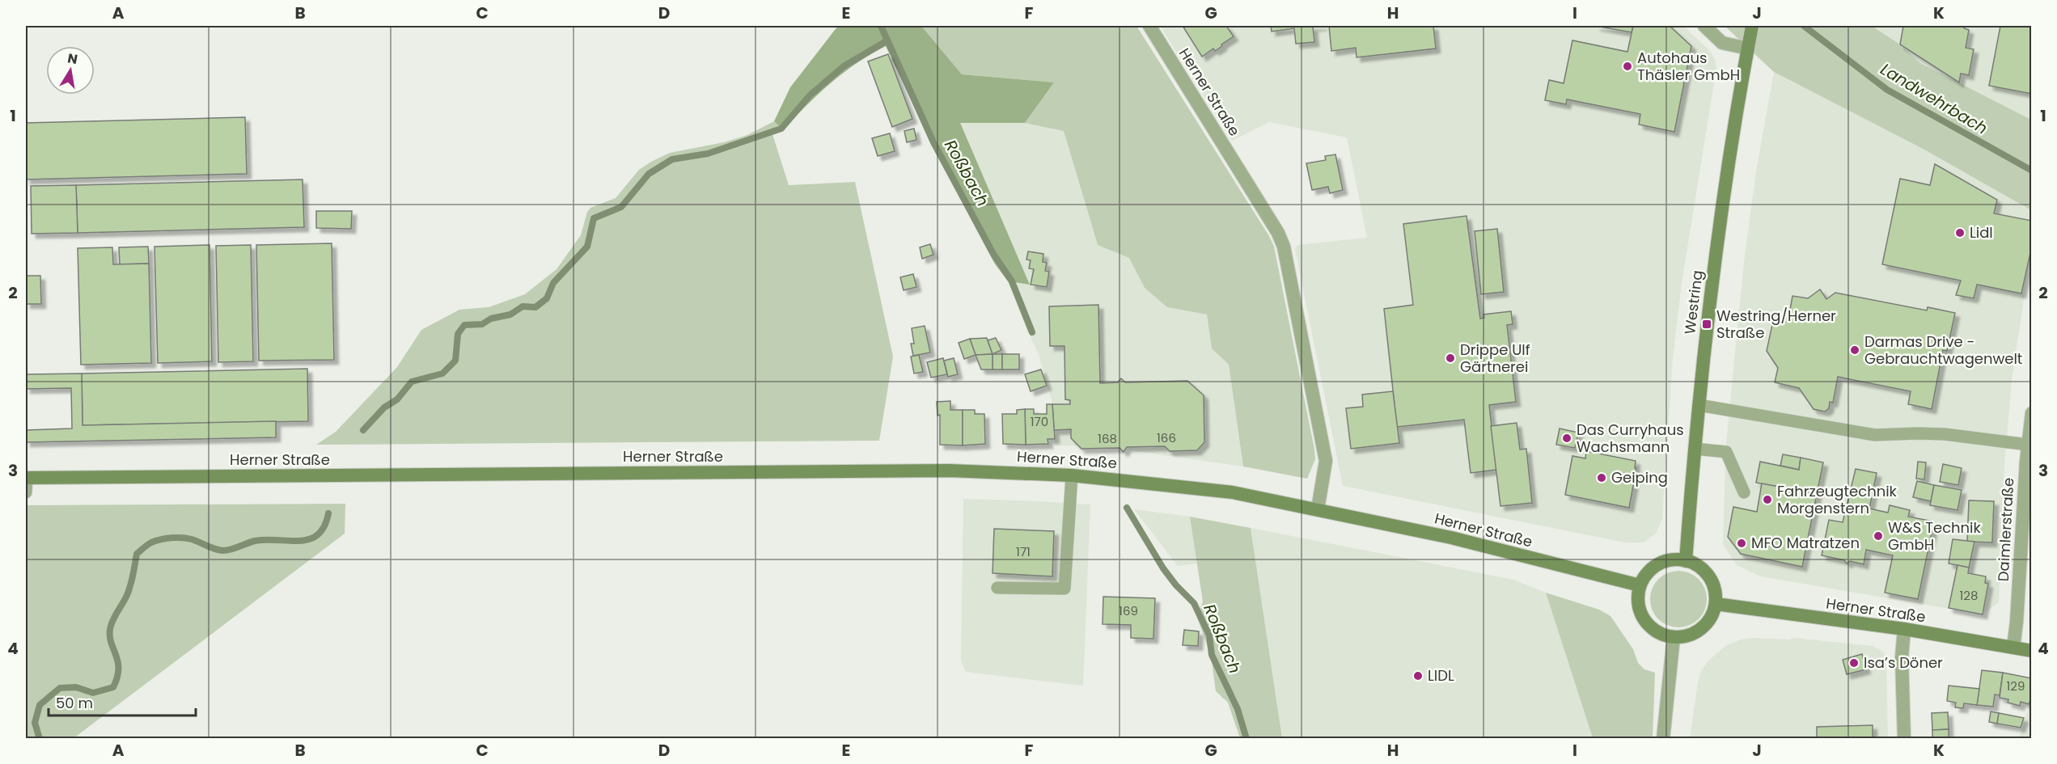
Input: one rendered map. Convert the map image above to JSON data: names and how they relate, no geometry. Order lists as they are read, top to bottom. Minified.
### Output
{"streets":{"main road":["Herner Straße","Westring"],"street":["Daimlerstraße"]},"crossings":[["Herner Straße","Westring"],["Herner Straße","Daimlerstraße"]],"water":["Landwehrbach","Roßbach"],"places":{"other":["Autohaus Thäsler GmbH","Lidl","Darmas Drive - Gebrauchtwagenwelt","Drippe Ulf Gärtnerei","Das Curryhaus Wachsmann","Geiping","Fahrzeugtechnik Morgenstern","W&S Technik GmbH","MFO Matratzen","Isa’s Döner","LIDL"],"transit":["Westring/Herner Straße"]},"house_numbers":["170","166","168","171","128","169","129"],"scale_bar":"50 m","north":"top","grid":{"columns":["A","B","C","D","E","F","G","H","I","J","K"],"rows":["1","2","3","4"]}}
